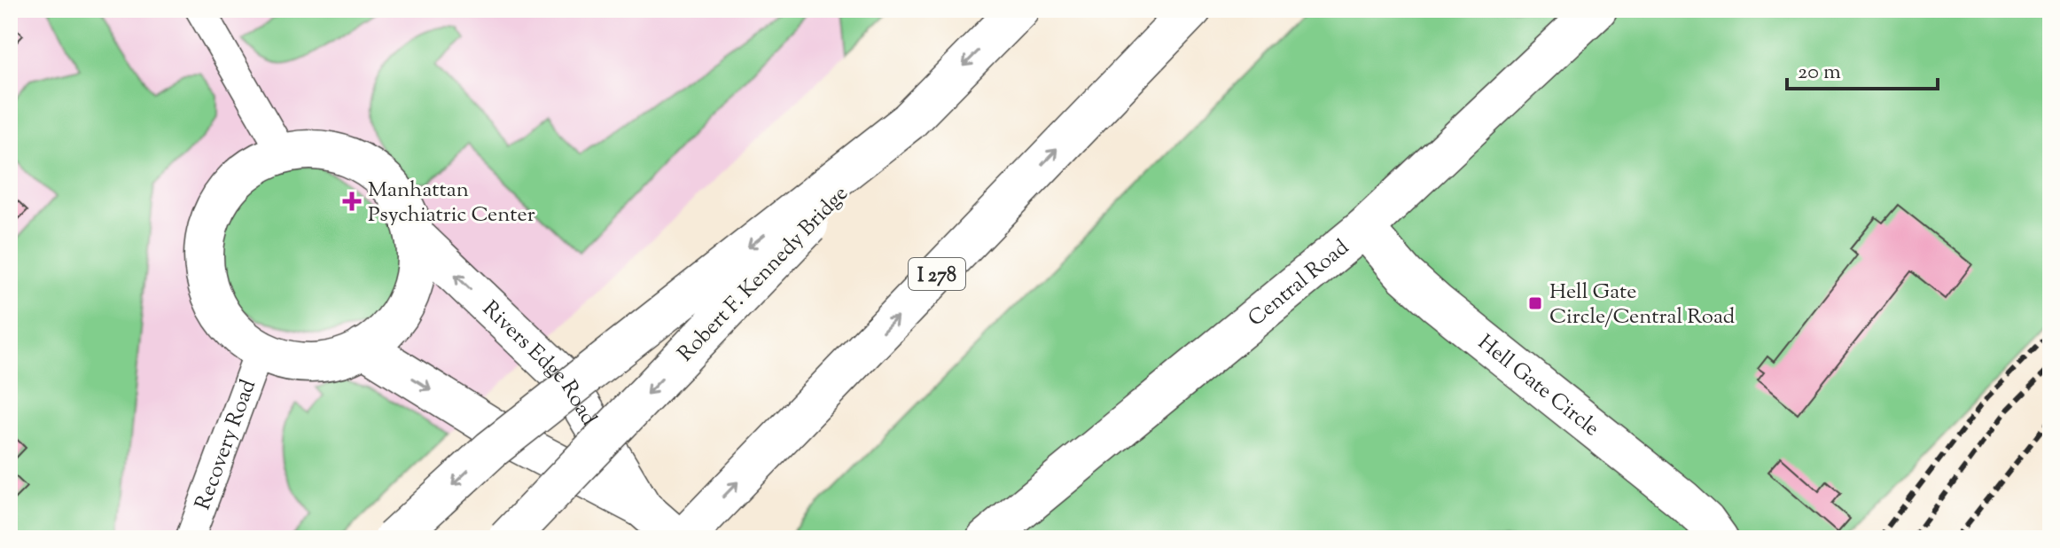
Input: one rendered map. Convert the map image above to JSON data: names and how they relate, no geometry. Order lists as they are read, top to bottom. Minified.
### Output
{"streets":{"main road":["Robert F. Kennedy Bridge","I 278","Central Road","Rivers Edge Road","Hell Gate Circle"],"lane":["Recovery Road"]},"crossings":[["I 278","Rivers Edge Road"],["Central Road","Hell Gate Circle"],["Rivers Edge Road","Recovery Road"]],"places":{"health":["Manhattan Psychiatric Center"],"transit":["Hell Gate Circle/Central Road"]},"scale_bar":"20 m"}
